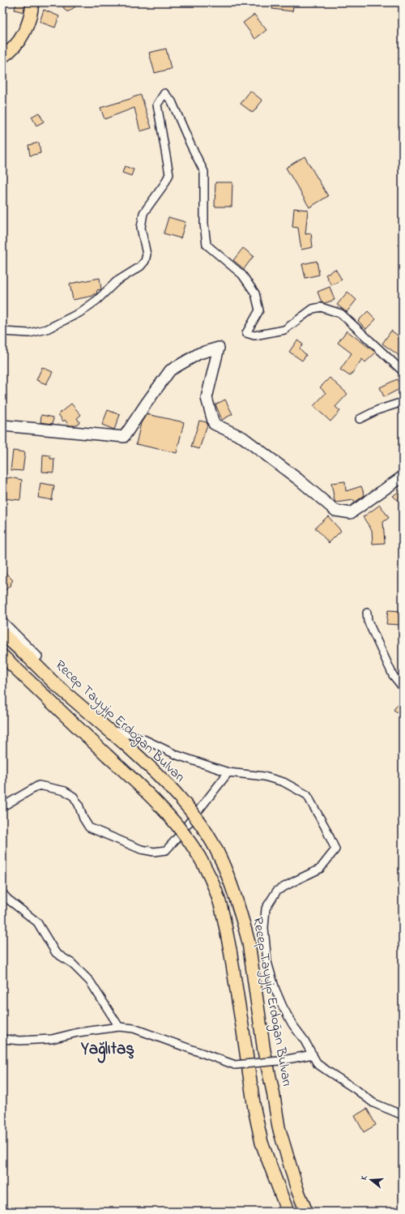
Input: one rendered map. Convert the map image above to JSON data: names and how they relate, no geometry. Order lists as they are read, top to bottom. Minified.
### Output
{"streets":{"main road":["Recep Tayyip Erdoğan Bulvarı"]},"districts":["Yağlıtaş"],"north":"left"}
